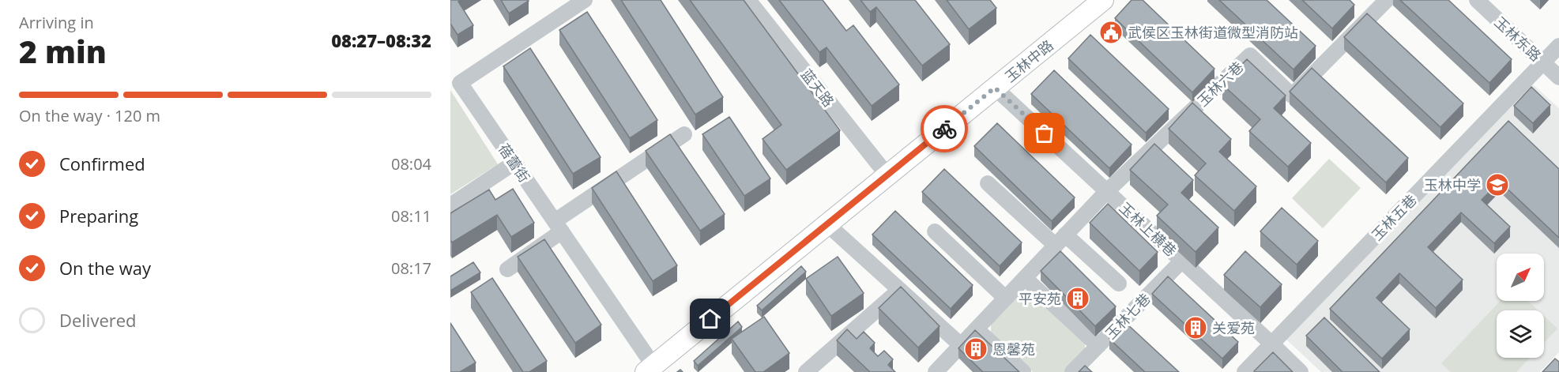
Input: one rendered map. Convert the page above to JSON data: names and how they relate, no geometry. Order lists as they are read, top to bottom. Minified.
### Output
{"streets":{"main road":["玉林中路"],"street":["玉林东路","玉林六巷","蓝天路","蓓蕾街","玉林五巷","玉林上横巷","玉林七巷"]},"crossings":[["玉林东路","玉林五巷"],["玉林中路","蓝天路"],["玉林中路","蓓蕾街"],["玉林中路","玉林上横巷"],["玉林六巷","玉林上横巷"],["玉林五巷","玉林上横巷"],["玉林上横巷","玉林七巷"]],"places":{"public building":["武侯区玉林街道微型消防站"],"school or university":["玉林中学"],"building":["平安苑","关爱苑","恩馨苑"]},"north":"top right","page":{"heading":["2 min","Arriving in","08:27–08:32"],"bar":"On the way · 120 m","list":[["Confirmed","08:04"],["Preparing","08:11"],["On the way","08:17"],"Delivered"]}}
